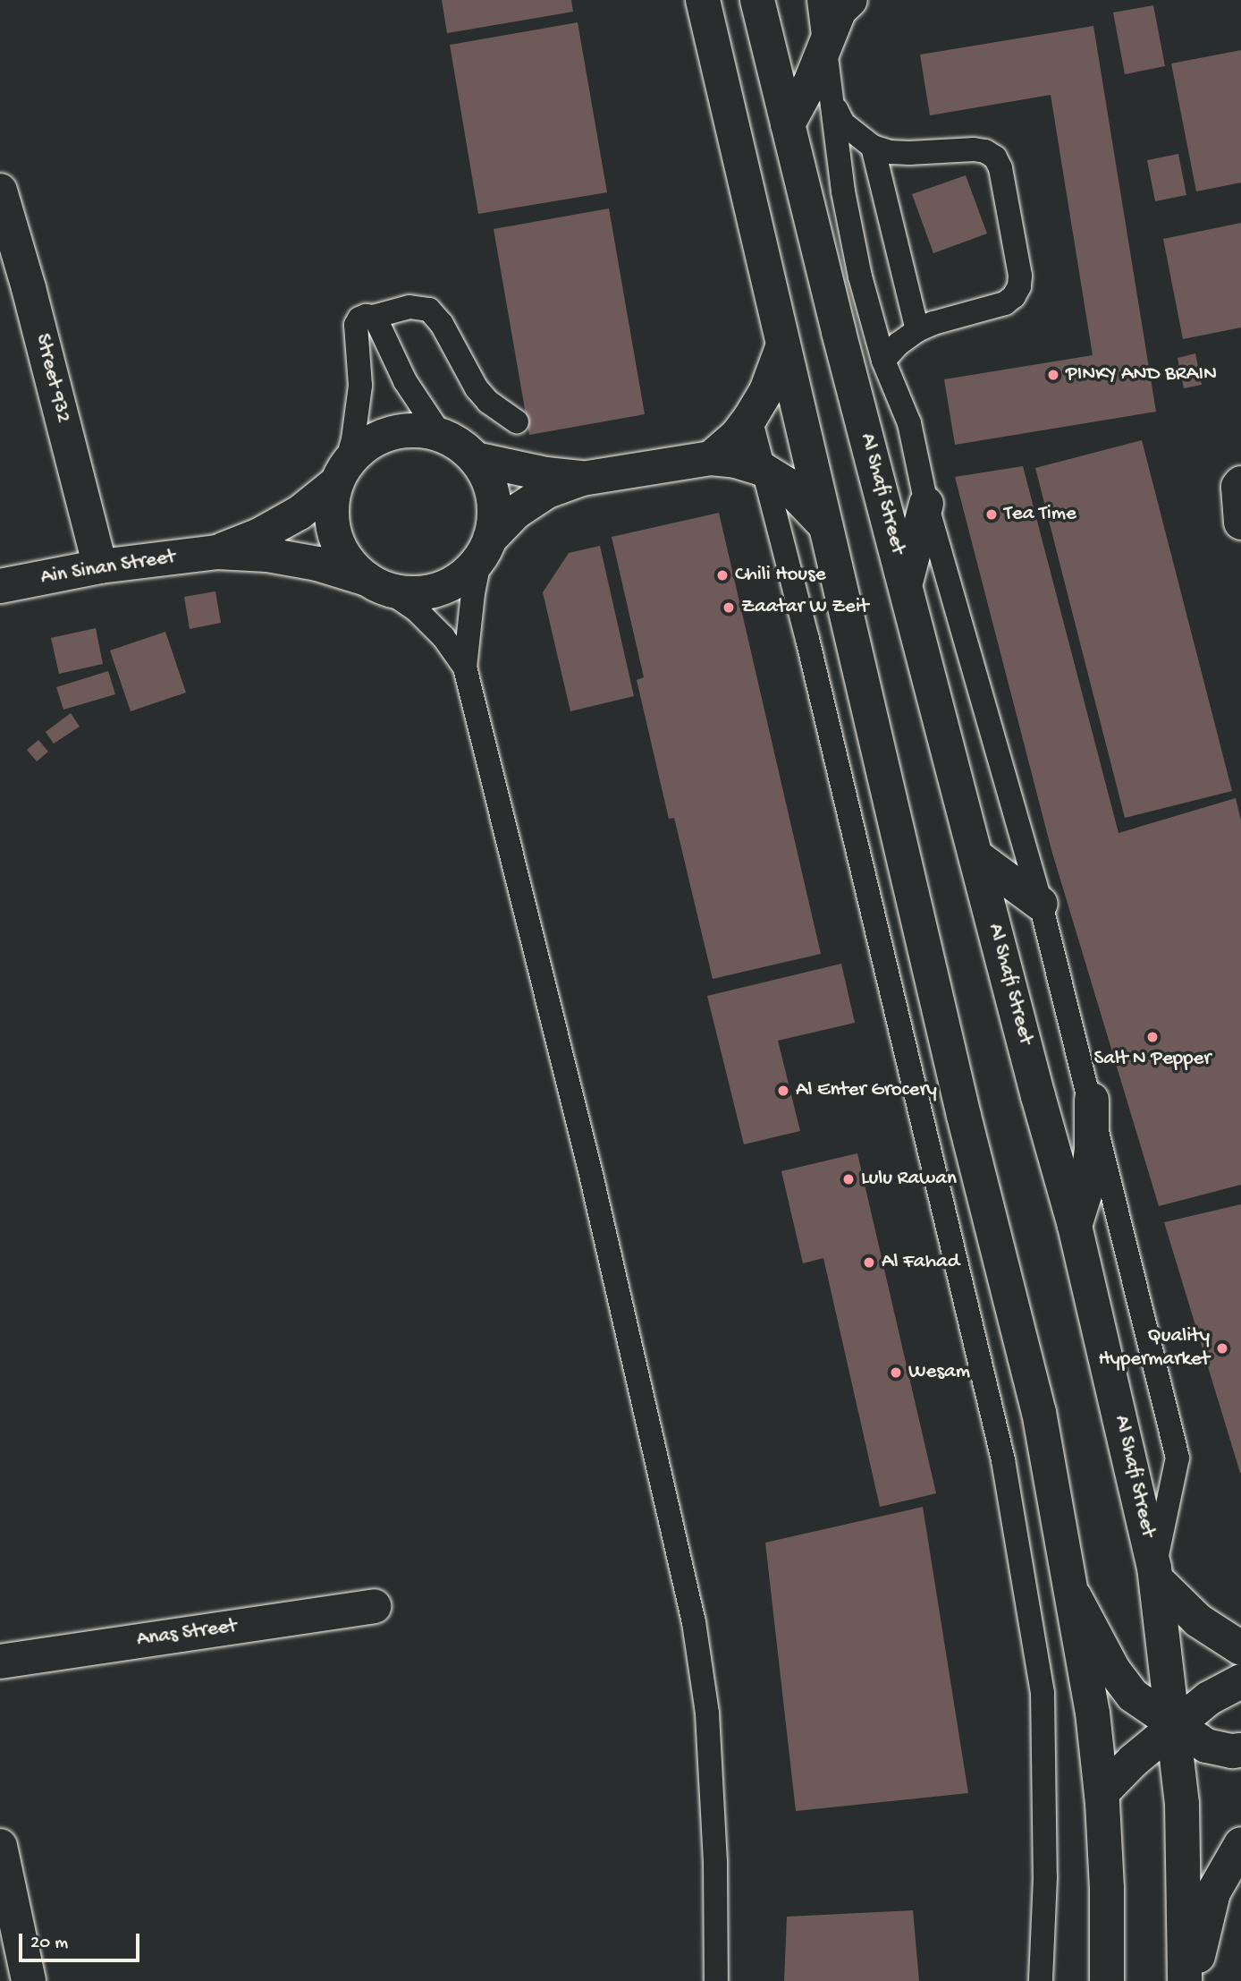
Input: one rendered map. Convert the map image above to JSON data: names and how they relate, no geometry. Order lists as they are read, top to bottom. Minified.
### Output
{"streets":{"main road":["Street 932","Al Shafi Street","Ain Sinan Street","Anas Street"]},"crossings":[["Street 932","Ain Sinan Street"]],"places":["PINKY AND BRAIN","Tea Time","Chili House","Zaatar W Zeit","Salt N Pepper","Al Enter Grocery","Lulu Rawan","Al Fahad","Quality Hypermarket","Wesam"],"scale_bar":"20 m"}
